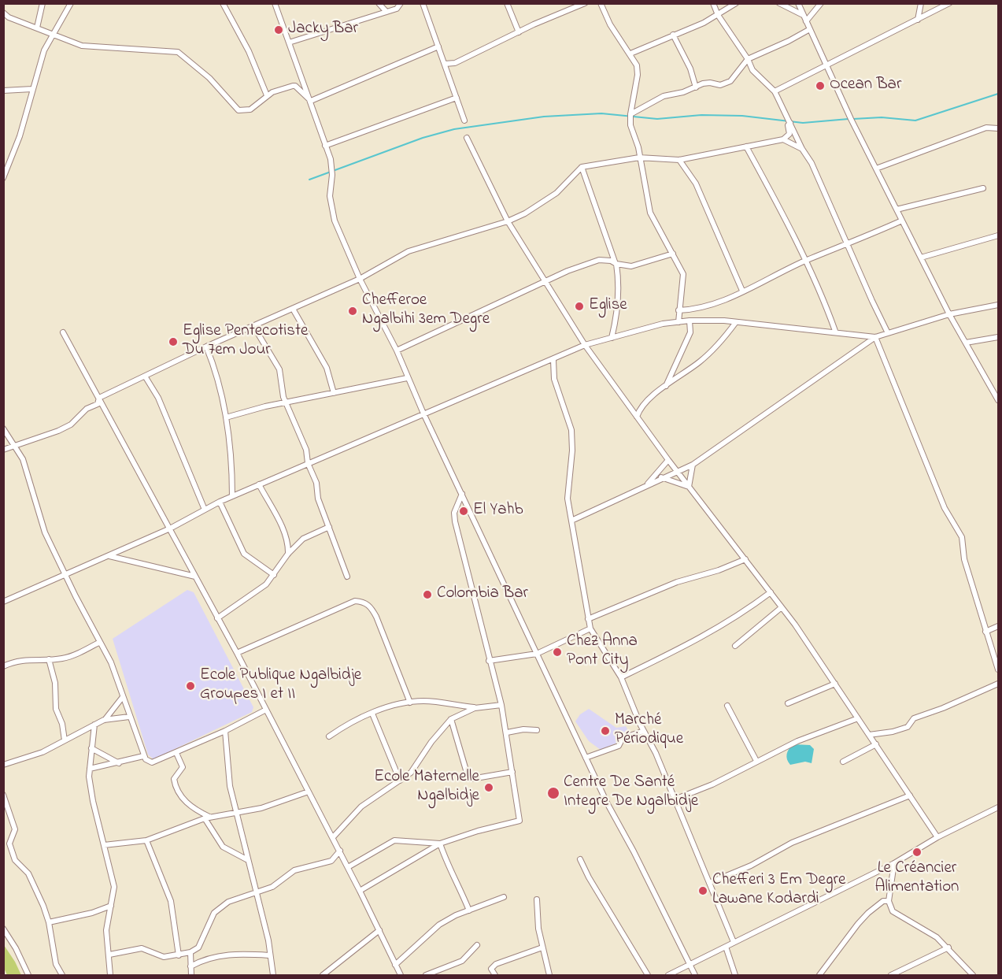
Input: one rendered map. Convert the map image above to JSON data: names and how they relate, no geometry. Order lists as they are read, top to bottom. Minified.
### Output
{"places":["Jacky Bar","Ocean Bar","Eglise","Chefferoe Ngalbihi 3em Degre","Eglise Pentecotiste Du 7em Jour","El Yahb","Colombia Bar","Chez Anna Pont City","Ecole Publique Ngalbidje Groupes I et II","Marché Périodique","Ecole Maternelle Ngalbidje","Centre De Santé Integre De Ngalbidje","Le Créancier Alimentation","Chefferi 3 Em Degre Lawane Kodardi"]}
